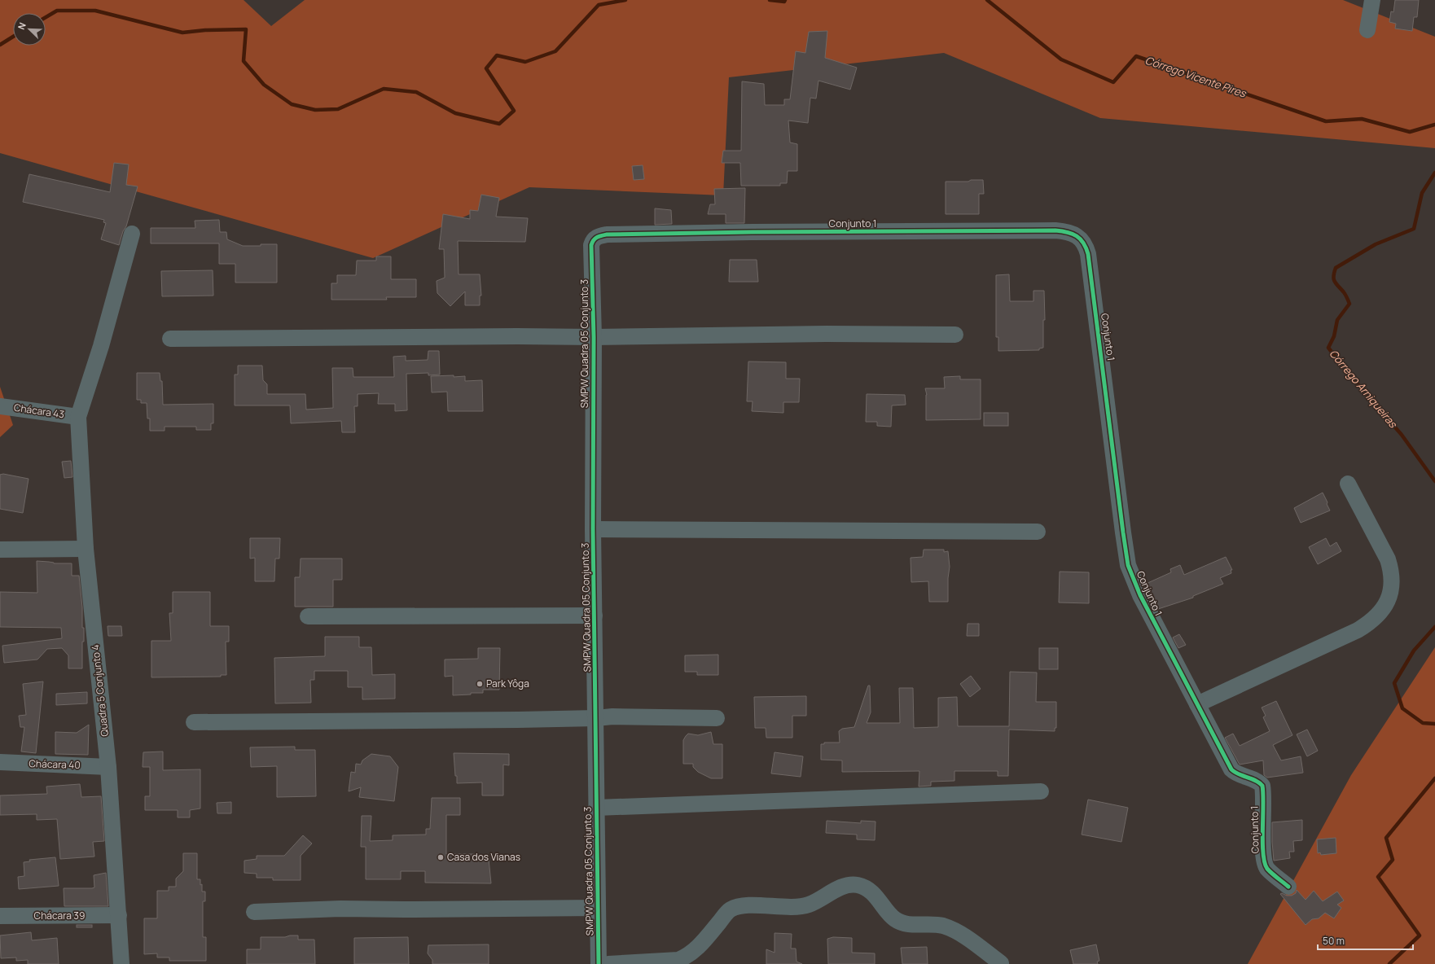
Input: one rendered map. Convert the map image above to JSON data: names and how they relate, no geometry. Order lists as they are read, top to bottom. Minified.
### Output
{"streets":{"street":["Conjunto 1","SMPW Quadra 05 Conjunto 3","Chácara 43","Quadra 5 Conjunto 4","Chácara 40","Chácara 39"]},"crossings":[["Conjunto 1","SMPW Quadra 05 Conjunto 3"],["Chácara 43","Quadra 5 Conjunto 4"],["Quadra 5 Conjunto 4","Chácara 40"],["Quadra 5 Conjunto 4","Chácara 39"]],"water":["Córrego Vicente Pires","Córrego Arniqueiras"],"places":["Park Yôga","Casa dos Vianas"],"scale_bar":"50 m","north":"top left"}
